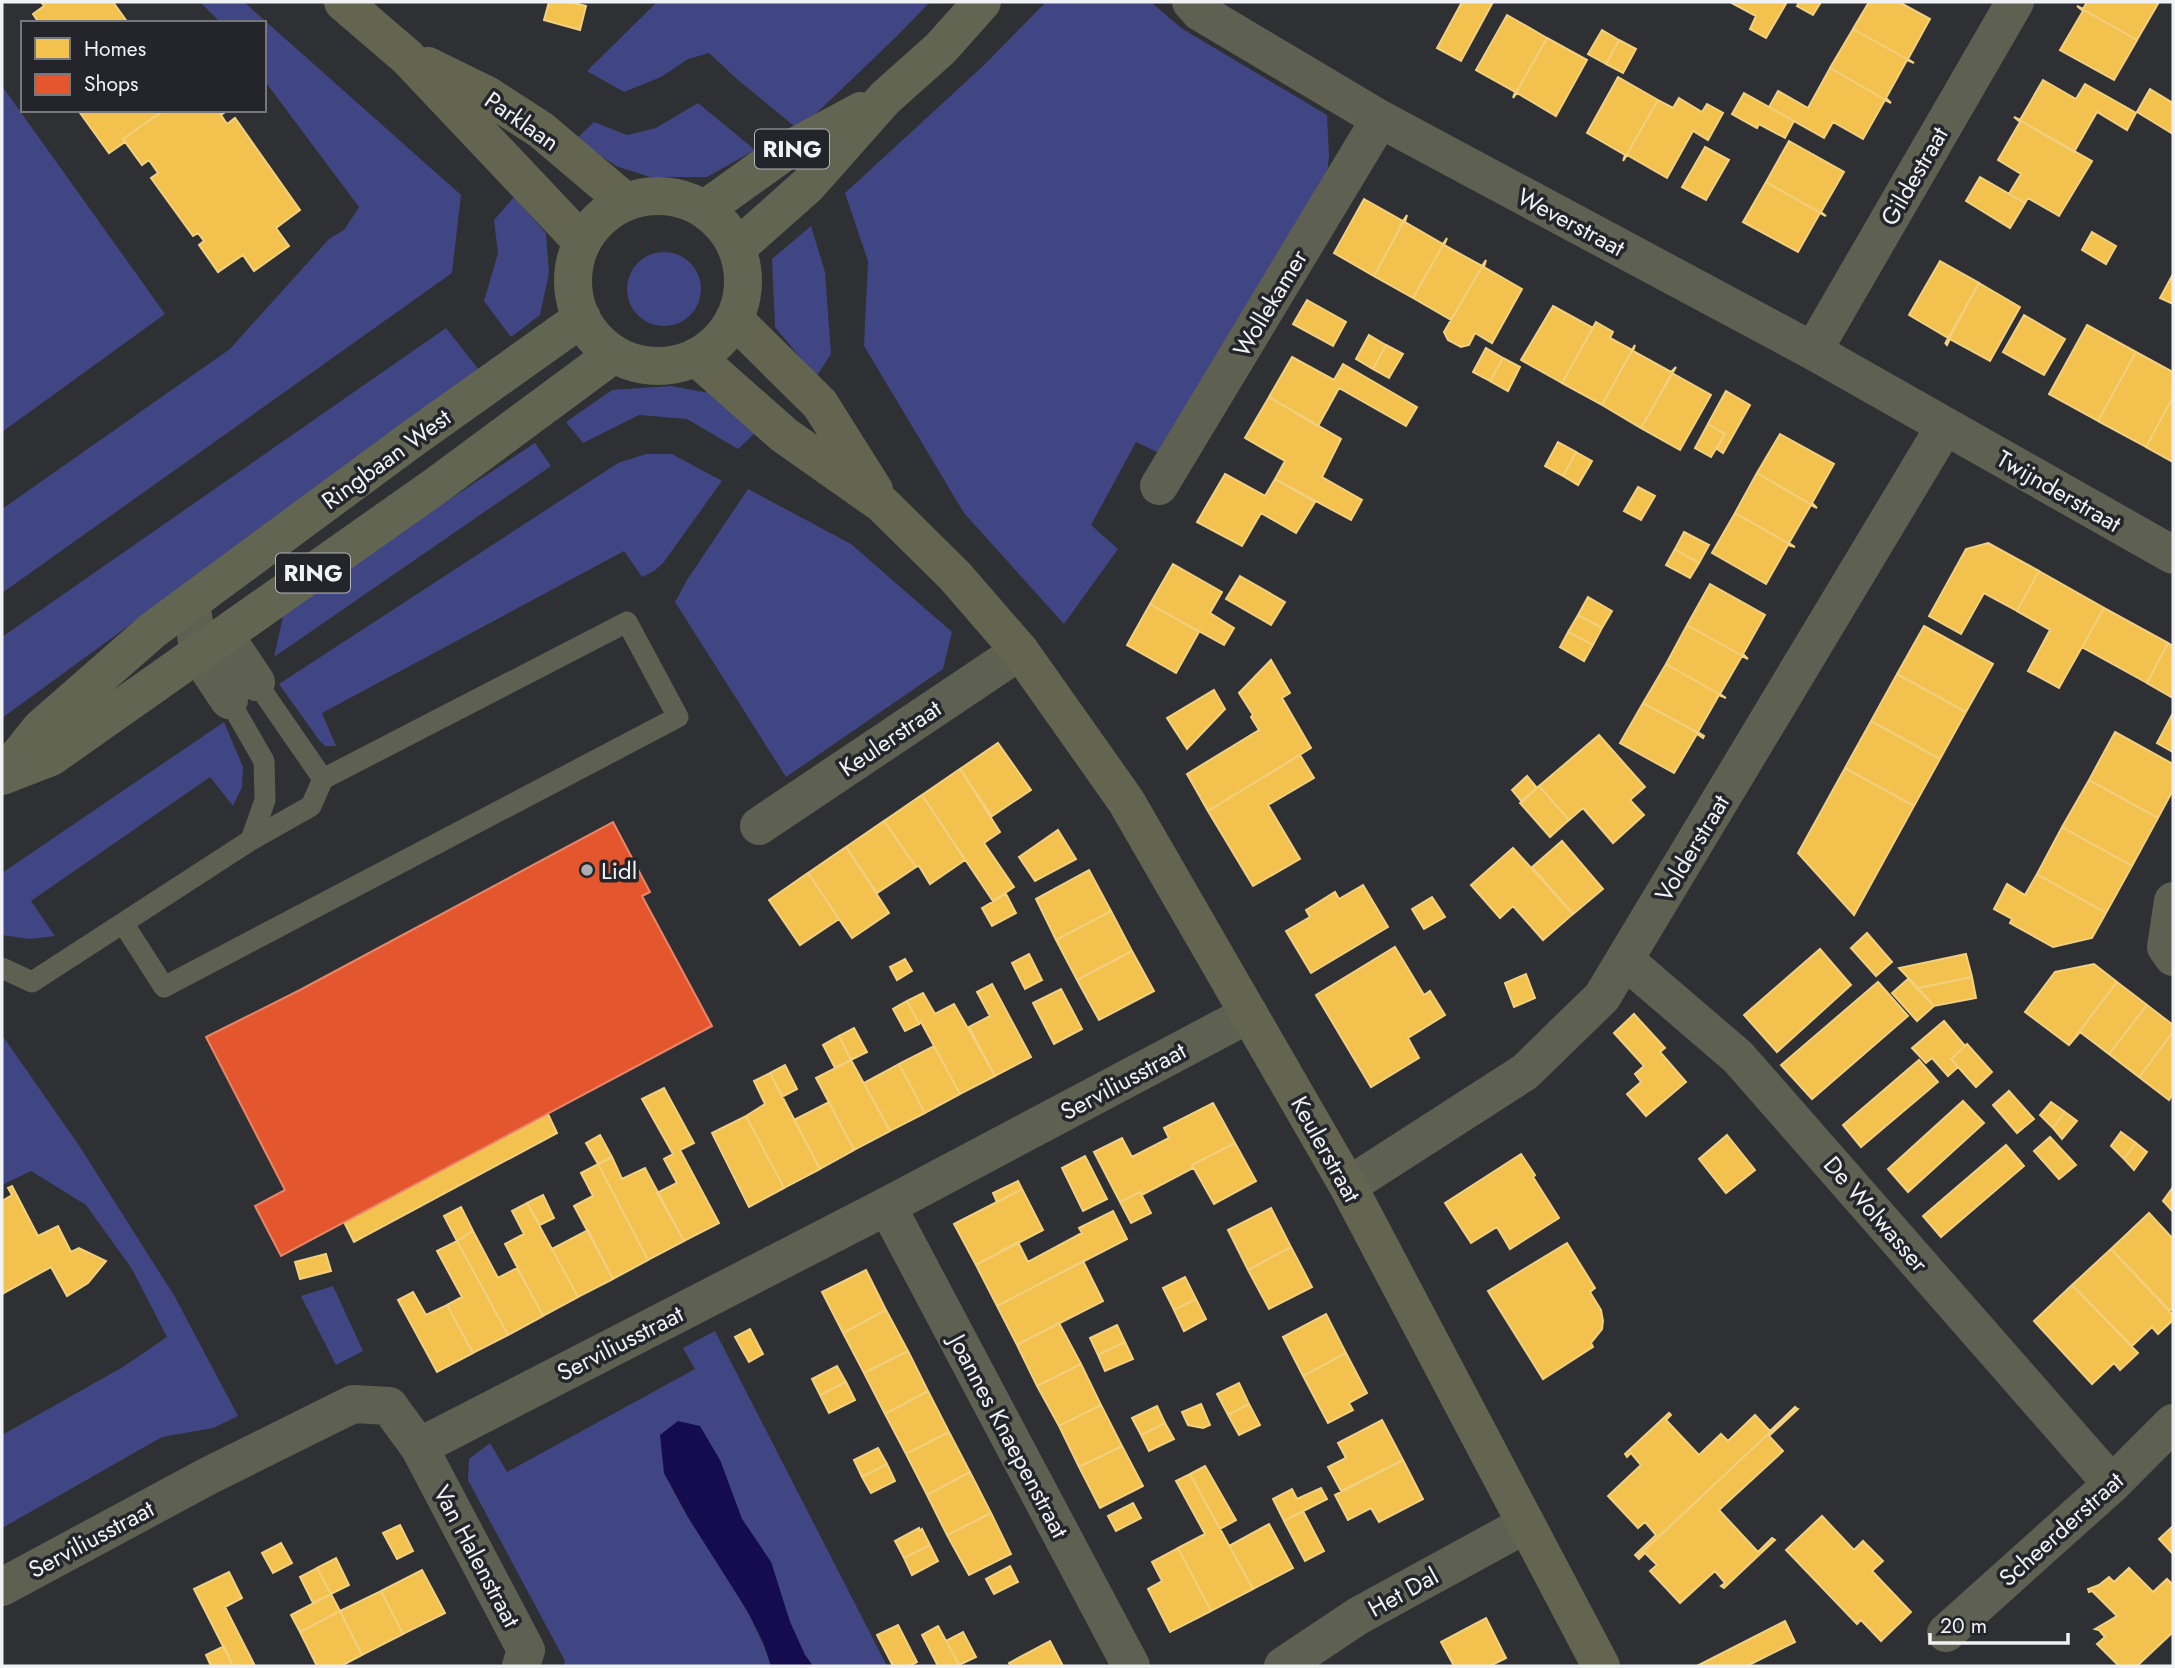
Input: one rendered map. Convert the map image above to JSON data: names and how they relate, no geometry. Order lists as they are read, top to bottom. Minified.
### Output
{"streets":{"main road":["RING","Ringbaan West"],"street":["Parklaan","Gildestraat","Weverstraat","Wollekamer","Twijnderstraat","Keulerstraat","Volderstraat","Serviliusstraat","De Wolwasser","Joannes Knaepenstraat","Scheerderstraat","Van Halenstraat","Het Dal"]},"crossings":[["Parklaan","RING"],["Parklaan","Ringbaan West"],["Parklaan","Keulerstraat"],["RING","Ringbaan West"],["RING","Keulerstraat"],["Gildestraat","Weverstraat"],["Weverstraat","Wollekamer"],["Weverstraat","Twijnderstraat"],["Weverstraat","Volderstraat"],["Ringbaan West","Keulerstraat"],["Twijnderstraat","Volderstraat"],["Keulerstraat","Volderstraat"],["Keulerstraat","Serviliusstraat"],["Keulerstraat","Het Dal"],["Volderstraat","De Wolwasser"],["Serviliusstraat","Joannes Knaepenstraat"],["Serviliusstraat","Van Halenstraat"],["De Wolwasser","Scheerderstraat"]],"places":["Lidl"],"legend":["Homes","Shops"],"scale_bar":"20 m"}
